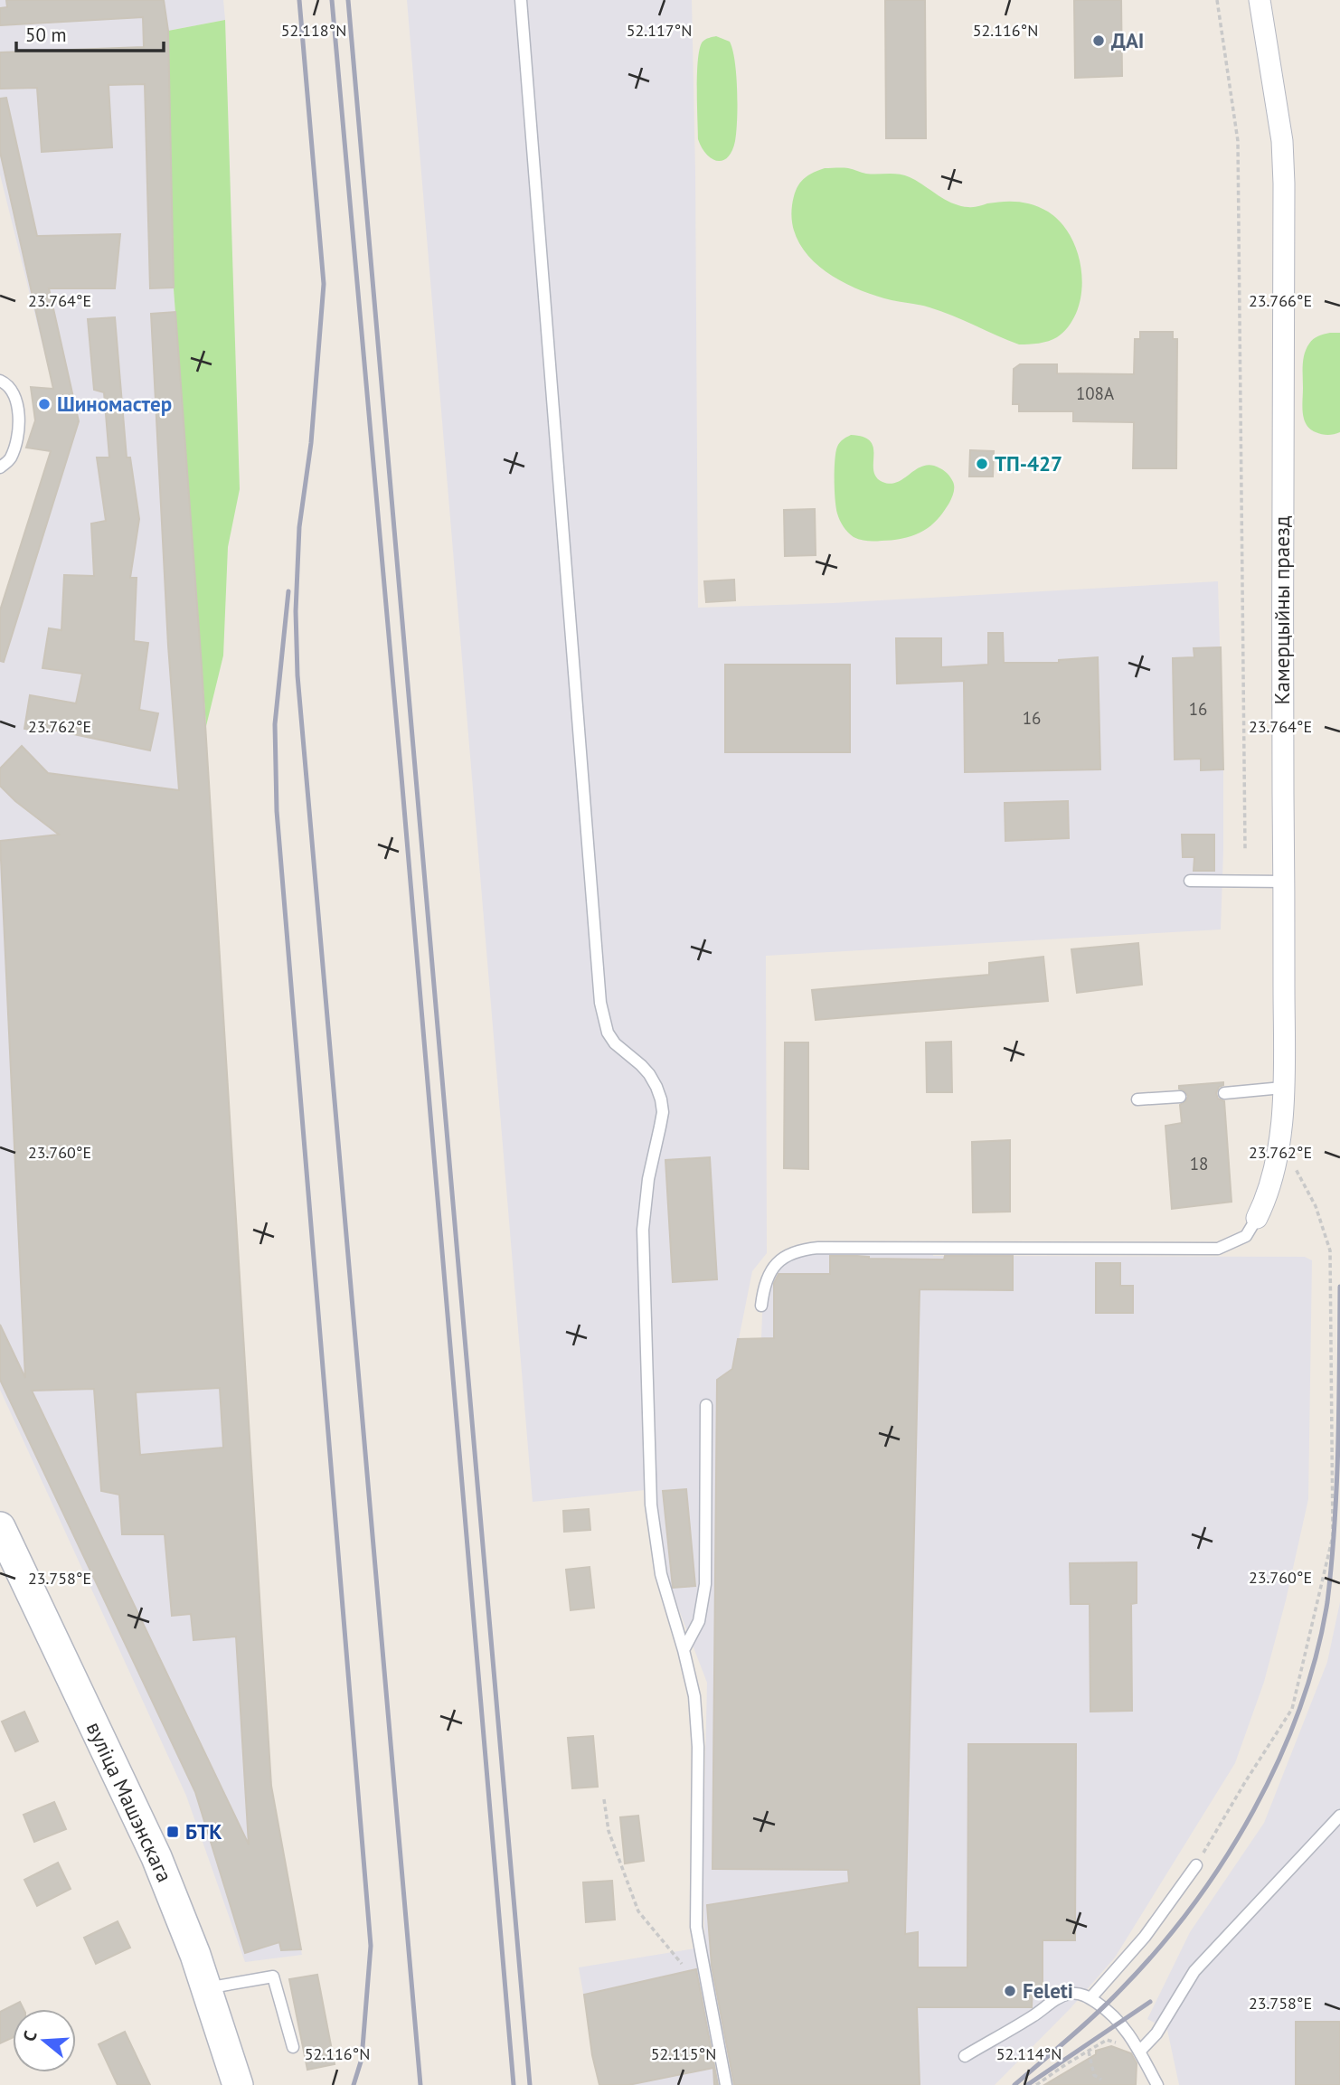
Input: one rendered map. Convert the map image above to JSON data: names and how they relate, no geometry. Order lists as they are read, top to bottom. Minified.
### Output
{"streets":{"main road":["вуліца Машэнскага"],"street":["Камерцыйны праезд"]},"places":{"other":["ДАІ","Шиномастер","ТП-427","Feleti"],"transit":["БТК"]},"house_numbers":["108А","16","16","18"],"scale_bar":"50 m","north":"left","coordinates":["52.118°N","52.117°N","52.116°N","23.766°E","23.764°E","23.762°E","23.760°E","23.758°E","52.115°N","52.114°N"]}
